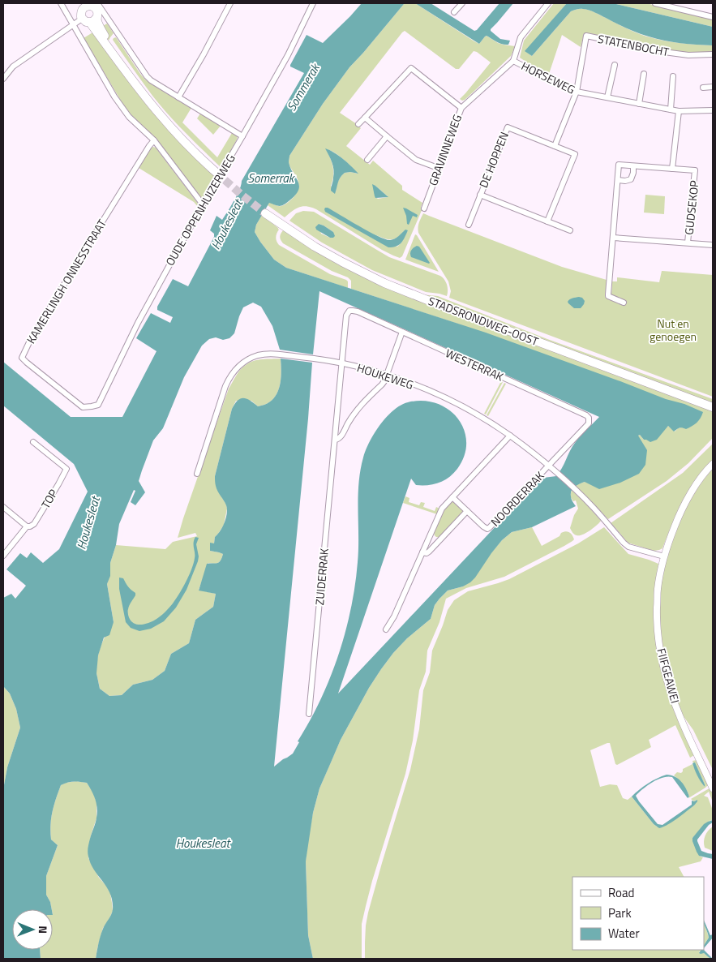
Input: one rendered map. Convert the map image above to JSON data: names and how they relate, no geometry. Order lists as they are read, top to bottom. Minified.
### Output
{"streets":{"main road":["STADSRONDWEG-OOST"],"street":["STATENBOCHT","HORSEWEG","GRAVINNEWEG","DE HOPPEN","GUDSEKOP","OUDE OPPENHUIZERWEG","KAMERLINGH ONNESSTRAAT","WESTERRAK","HOUKEWEG","TOP","NOORDERRAK","ZUIDERRAK","FIIFGEAWEI"]},"crossings":[["STATENBOCHT","HORSEWEG"],["HORSEWEG","GRAVINNEWEG"],["OUDE OPPENHUIZERWEG","KAMERLINGH ONNESSTRAAT"],["WESTERRAK","HOUKEWEG"],["WESTERRAK","NOORDERRAK"],["WESTERRAK","ZUIDERRAK"],["HOUKEWEG","NOORDERRAK"],["HOUKEWEG","ZUIDERRAK"],["HOUKEWEG","FIIFGEAWEI"]],"water":["Sommerak","Somerrak","Houkesleat"],"parks":["Nut en genoegen"],"legend":["Road","Park","Water"],"north":"right"}
